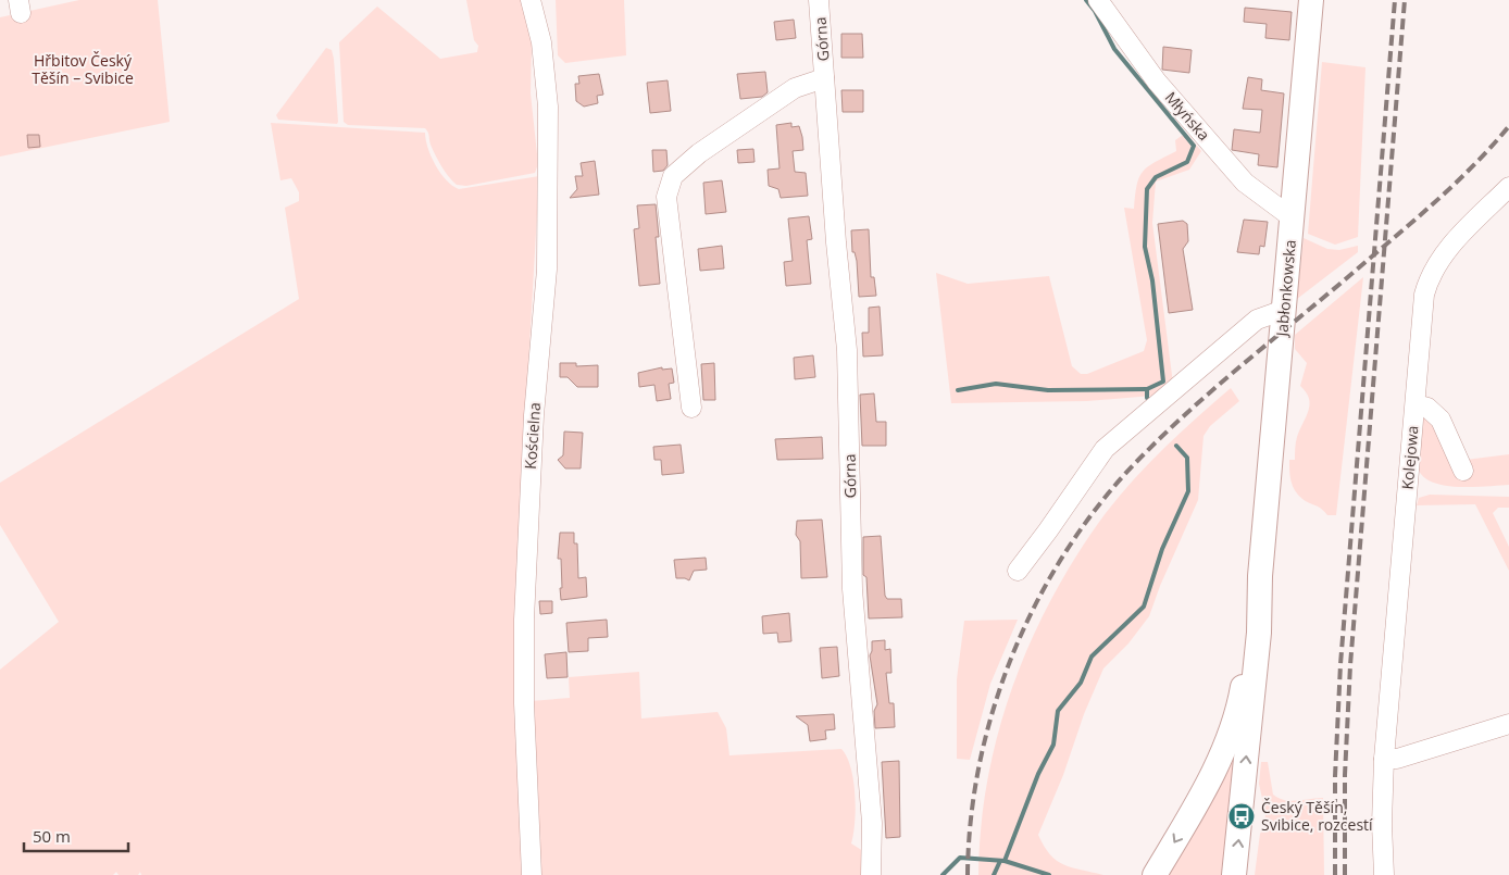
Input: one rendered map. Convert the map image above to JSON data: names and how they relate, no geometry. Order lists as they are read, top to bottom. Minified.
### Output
{"streets":{"main road":["Jabłonkowska"],"street":["Górna","Młyńska","Kościelna","Kolejowa"]},"crossings":[["Młyńska","Jabłonkowska"]],"parks":["Hřbitov Český Těšín – Svibice"],"places":{"bus stop":["Český Těšín, Svibice, rozcestí"]},"scale_bar":"50 m"}
